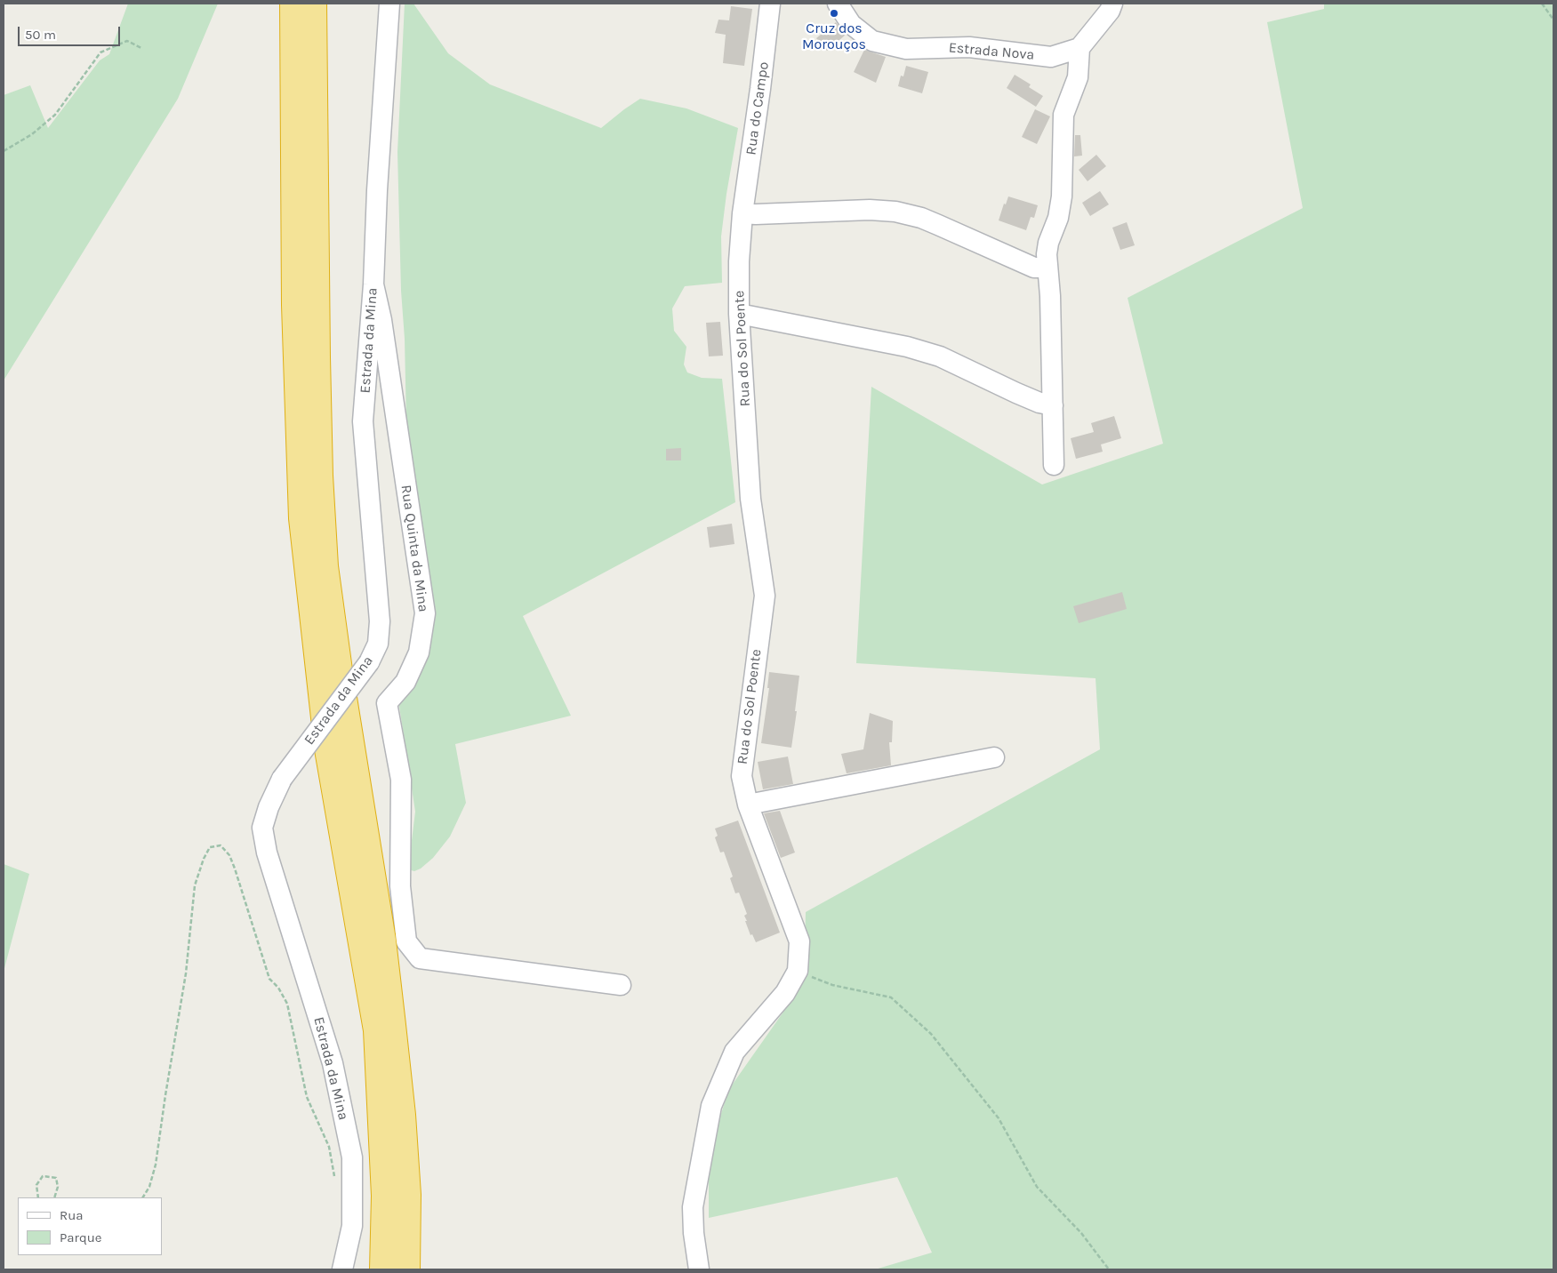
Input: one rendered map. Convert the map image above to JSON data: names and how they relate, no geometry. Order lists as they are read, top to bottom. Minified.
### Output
{"streets":{"street":["Estrada Nova","Rua do Campo","Estrada da Mina","Rua do Sol Poente","Rua Quinta da Mina"]},"crossings":[["Rua do Campo","Rua do Sol Poente"],["Estrada da Mina","Rua Quinta da Mina"]],"places":["Cruz dos Morouços"],"legend":["Rua","Parque"],"scale_bar":"50 m"}
